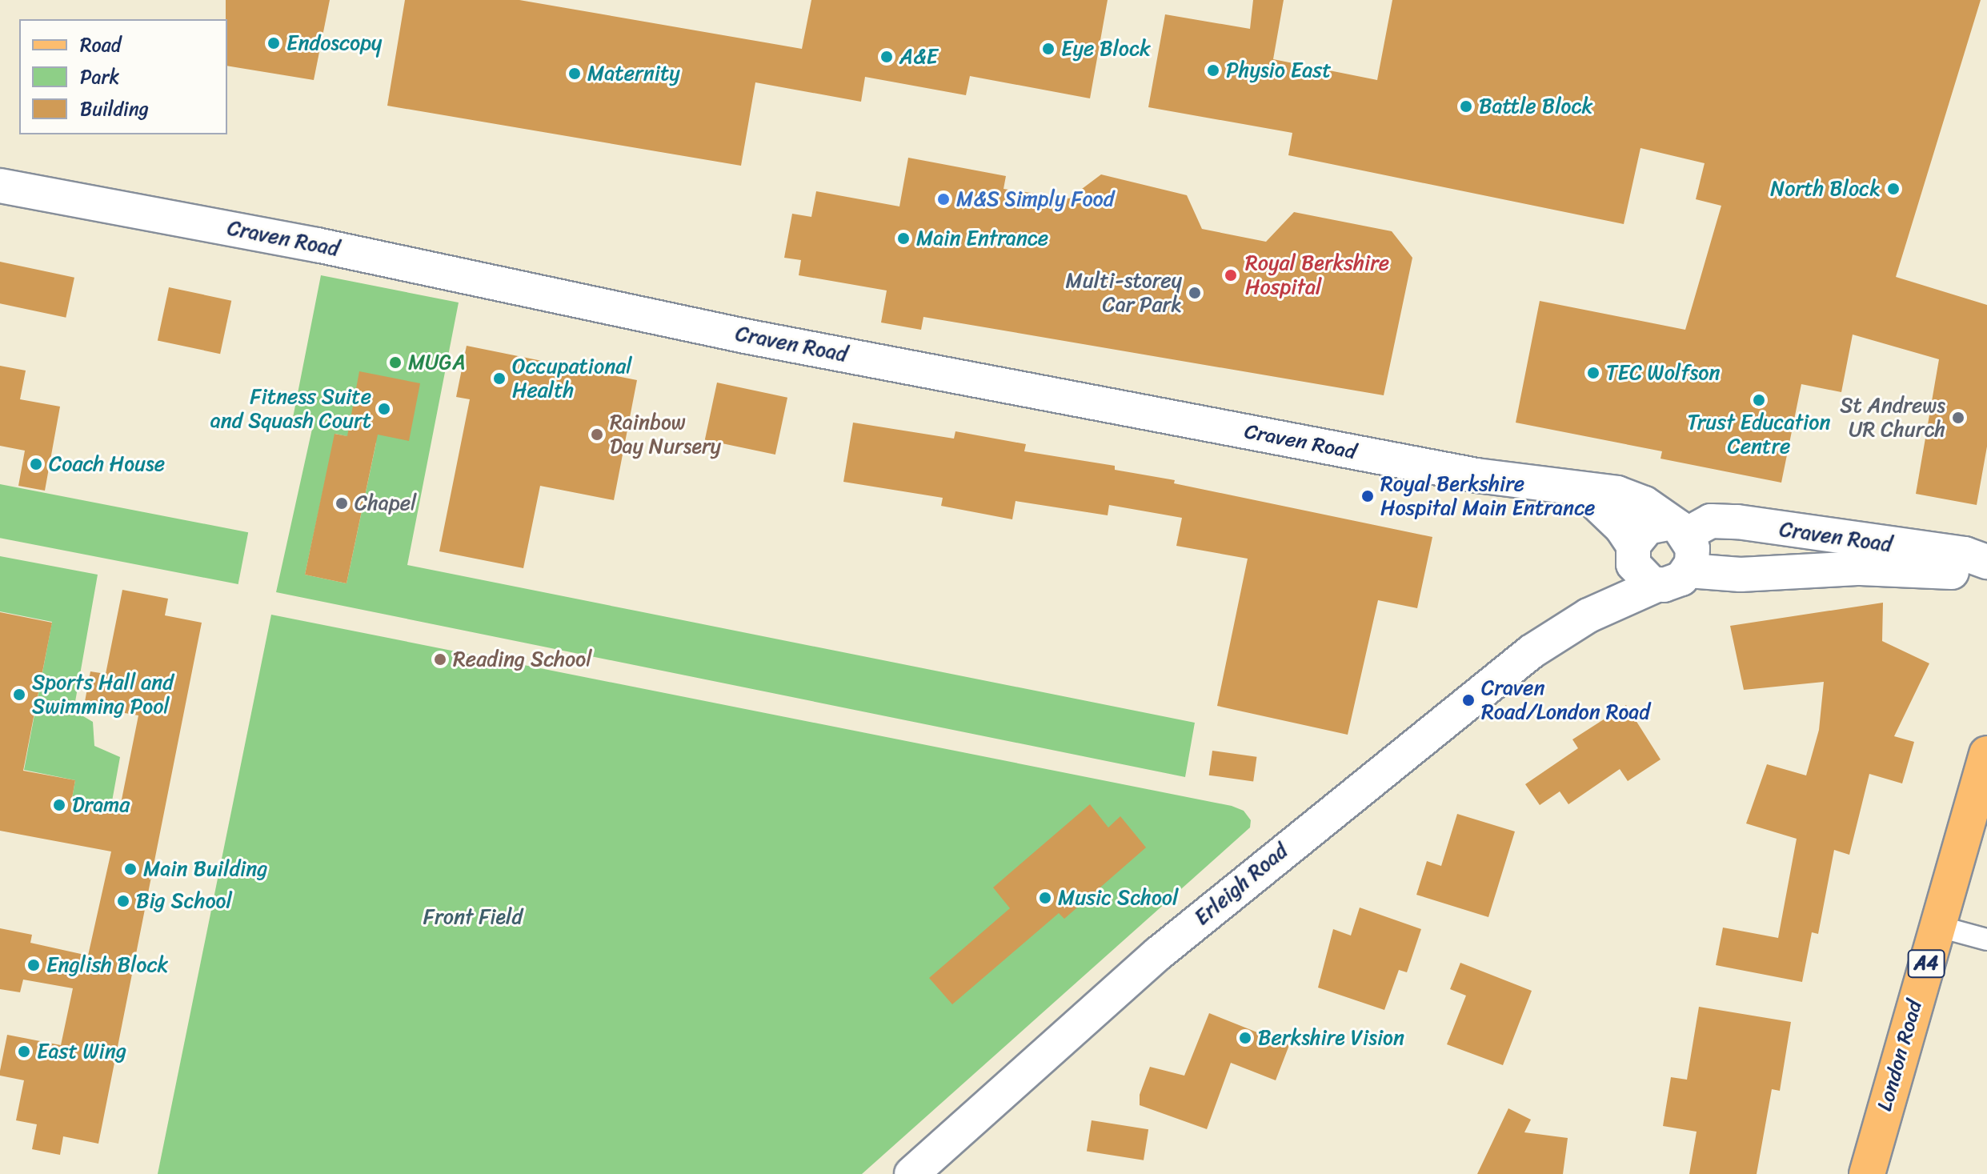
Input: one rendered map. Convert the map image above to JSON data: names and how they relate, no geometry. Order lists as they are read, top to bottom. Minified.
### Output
{"streets":{"main road":["A4","London Road"],"street":["Craven Road","Erleigh Road"]},"crossings":[["Craven Road","Erleigh Road"]],"parks":["Front Field"],"places":["Endoscopy","Eye Block","A&E","Physio East","Maternity","Battle Block","North Block","M&S Simply Food","Main Entrance","Royal Berkshire Hospital","Multi-storey Car Park","MUGA","TEC Wolfson","Occupational Health","Trust Education Centre","Fitness Suite and Squash Court","St Andrews UR Church","Rainbow Day Nursery","Coach House","Royal Berkshire Hospital Main Entrance","Chapel","Reading School","Sports Hall and Swimming Pool","Craven Road/London Road","Drama","Main Building","Music School","Big School","English Block","Berkshire Vision","East Wing"],"legend":["Road","Park","Building"]}
